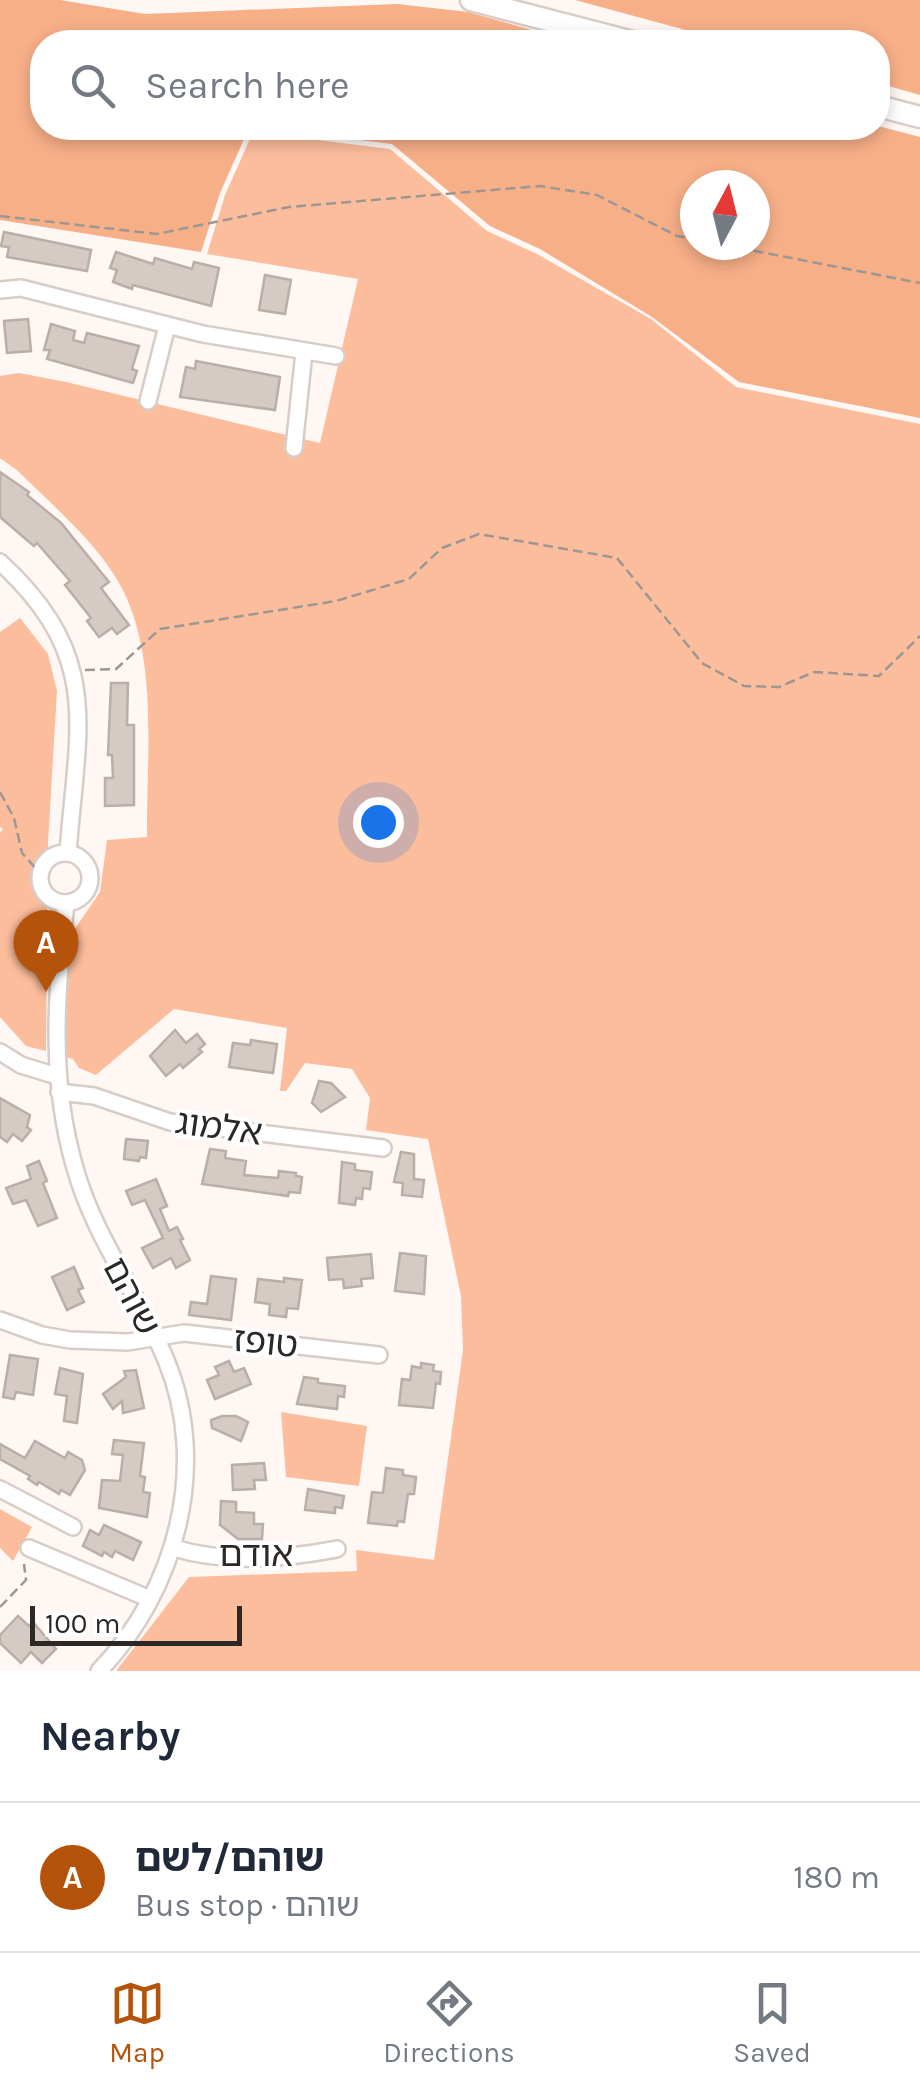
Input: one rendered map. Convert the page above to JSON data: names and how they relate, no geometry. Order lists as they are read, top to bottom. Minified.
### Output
{"streets":{"street":["אלמוג","שוהם","טופז","אודם"]},"crossings":[["אלמוג","שוהם"],["שוהם","טופז"],["שוהם","אודם"]],"scale_bar":"100 m","north":"top","page":{"search":"Search here","pins":"A","scale":"100 m","heading":"Nearby","list":[{"mark":"A","name":"שוהם/לשם","note":"Bus stop · שוהם","value":"180 m"}],"nav":["Map","Directions","Saved"]}}
